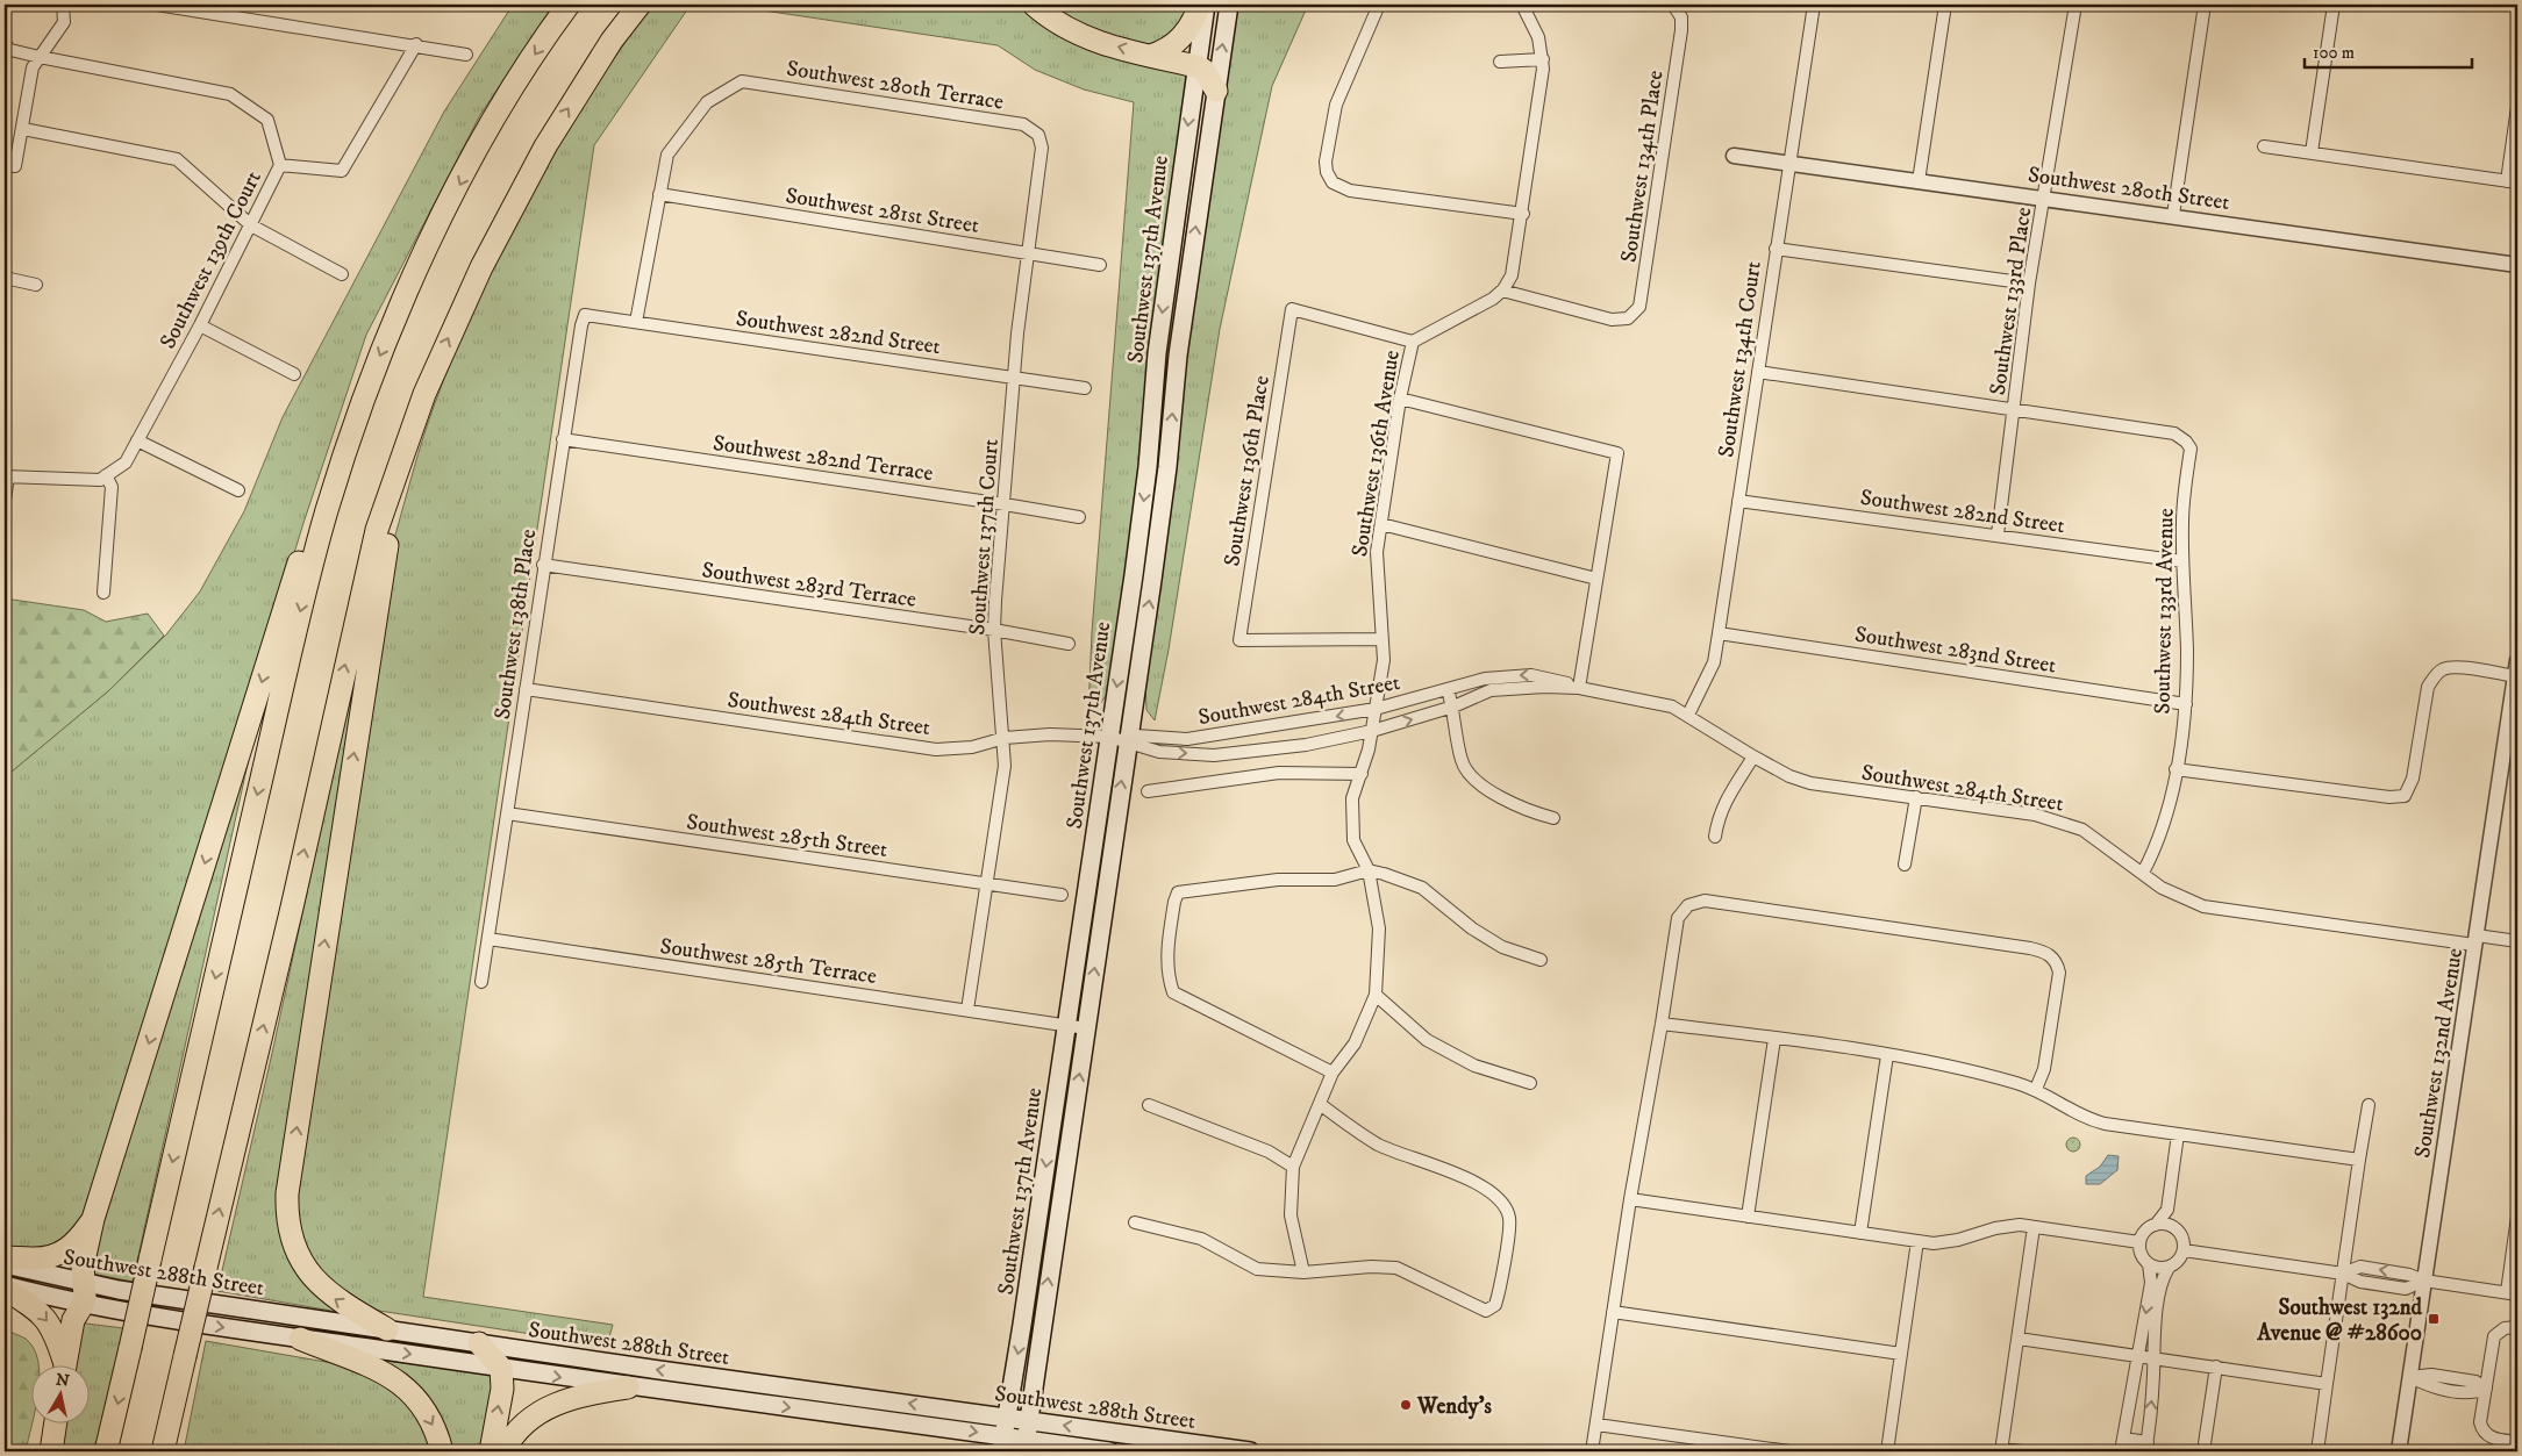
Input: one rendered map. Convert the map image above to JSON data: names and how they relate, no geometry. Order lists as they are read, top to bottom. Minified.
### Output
{"streets":{"main road":["Southwest 137th Avenue","Southwest 288th Street"],"street":["Southwest 280th Terrace","Southwest 134th Place","Southwest 280th Street","Southwest 281st Street","Southwest 139th Court","Southwest 133rd Place","Southwest 282nd Street","Southwest 134th Court","Southwest 136th Avenue","Southwest 282nd Terrace","Southwest 136th Place","Southwest 137th Court","Southwest 283rd Terrace","Southwest 133rd Avenue","Southwest 138th Place","Southwest 283nd Street","Southwest 284th Street","Southwest 285th Street","Southwest 285th Terrace","Southwest 132nd Avenue"]},"crossings":[["Southwest 280th Terrace","Southwest 281st Street"],["Southwest 280th Terrace","Southwest 137th Court"],["Southwest 280th Street","Southwest 133rd Place"],["Southwest 280th Street","Southwest 134th Court"],["Southwest 281st Street","Southwest 137th Court"],["Southwest 137th Avenue","Southwest 284th Street"],["Southwest 137th Avenue","Southwest 285th Terrace"],["Southwest 137th Avenue","Southwest 288th Street"],["Southwest 133rd Place","Southwest 282nd Street"],["Southwest 133rd Place","Southwest 133rd Avenue"],["Southwest 282nd Street","Southwest 134th Court"],["Southwest 282nd Street","Southwest 137th Court"],["Southwest 282nd Street","Southwest 133rd Avenue"],["Southwest 282nd Street","Southwest 138th Place"],["Southwest 134th Court","Southwest 283nd Street"],["Southwest 134th Court","Southwest 284th Street"],["Southwest 136th Avenue","Southwest 136th Place"],["Southwest 136th Avenue","Southwest 284th Street"],["Southwest 282nd Terrace","Southwest 137th Court"],["Southwest 282nd Terrace","Southwest 138th Place"],["Southwest 137th Court","Southwest 283rd Terrace"],["Southwest 137th Court","Southwest 284th Street"],["Southwest 137th Court","Southwest 285th Street"],["Southwest 137th Court","Southwest 285th Terrace"],["Southwest 283rd Terrace","Southwest 138th Place"],["Southwest 133rd Avenue","Southwest 283nd Street"],["Southwest 133rd Avenue","Southwest 284th Street"],["Southwest 138th Place","Southwest 284th Street"],["Southwest 138th Place","Southwest 285th Street"],["Southwest 138th Place","Southwest 285th Terrace"],["Southwest 284th Street","Southwest 132nd Avenue"]],"places":{"transit":["Southwest 132nd Avenue @ #28600"],"other":["Wendy's"]},"scale_bar":"100 m","north":"top"}
